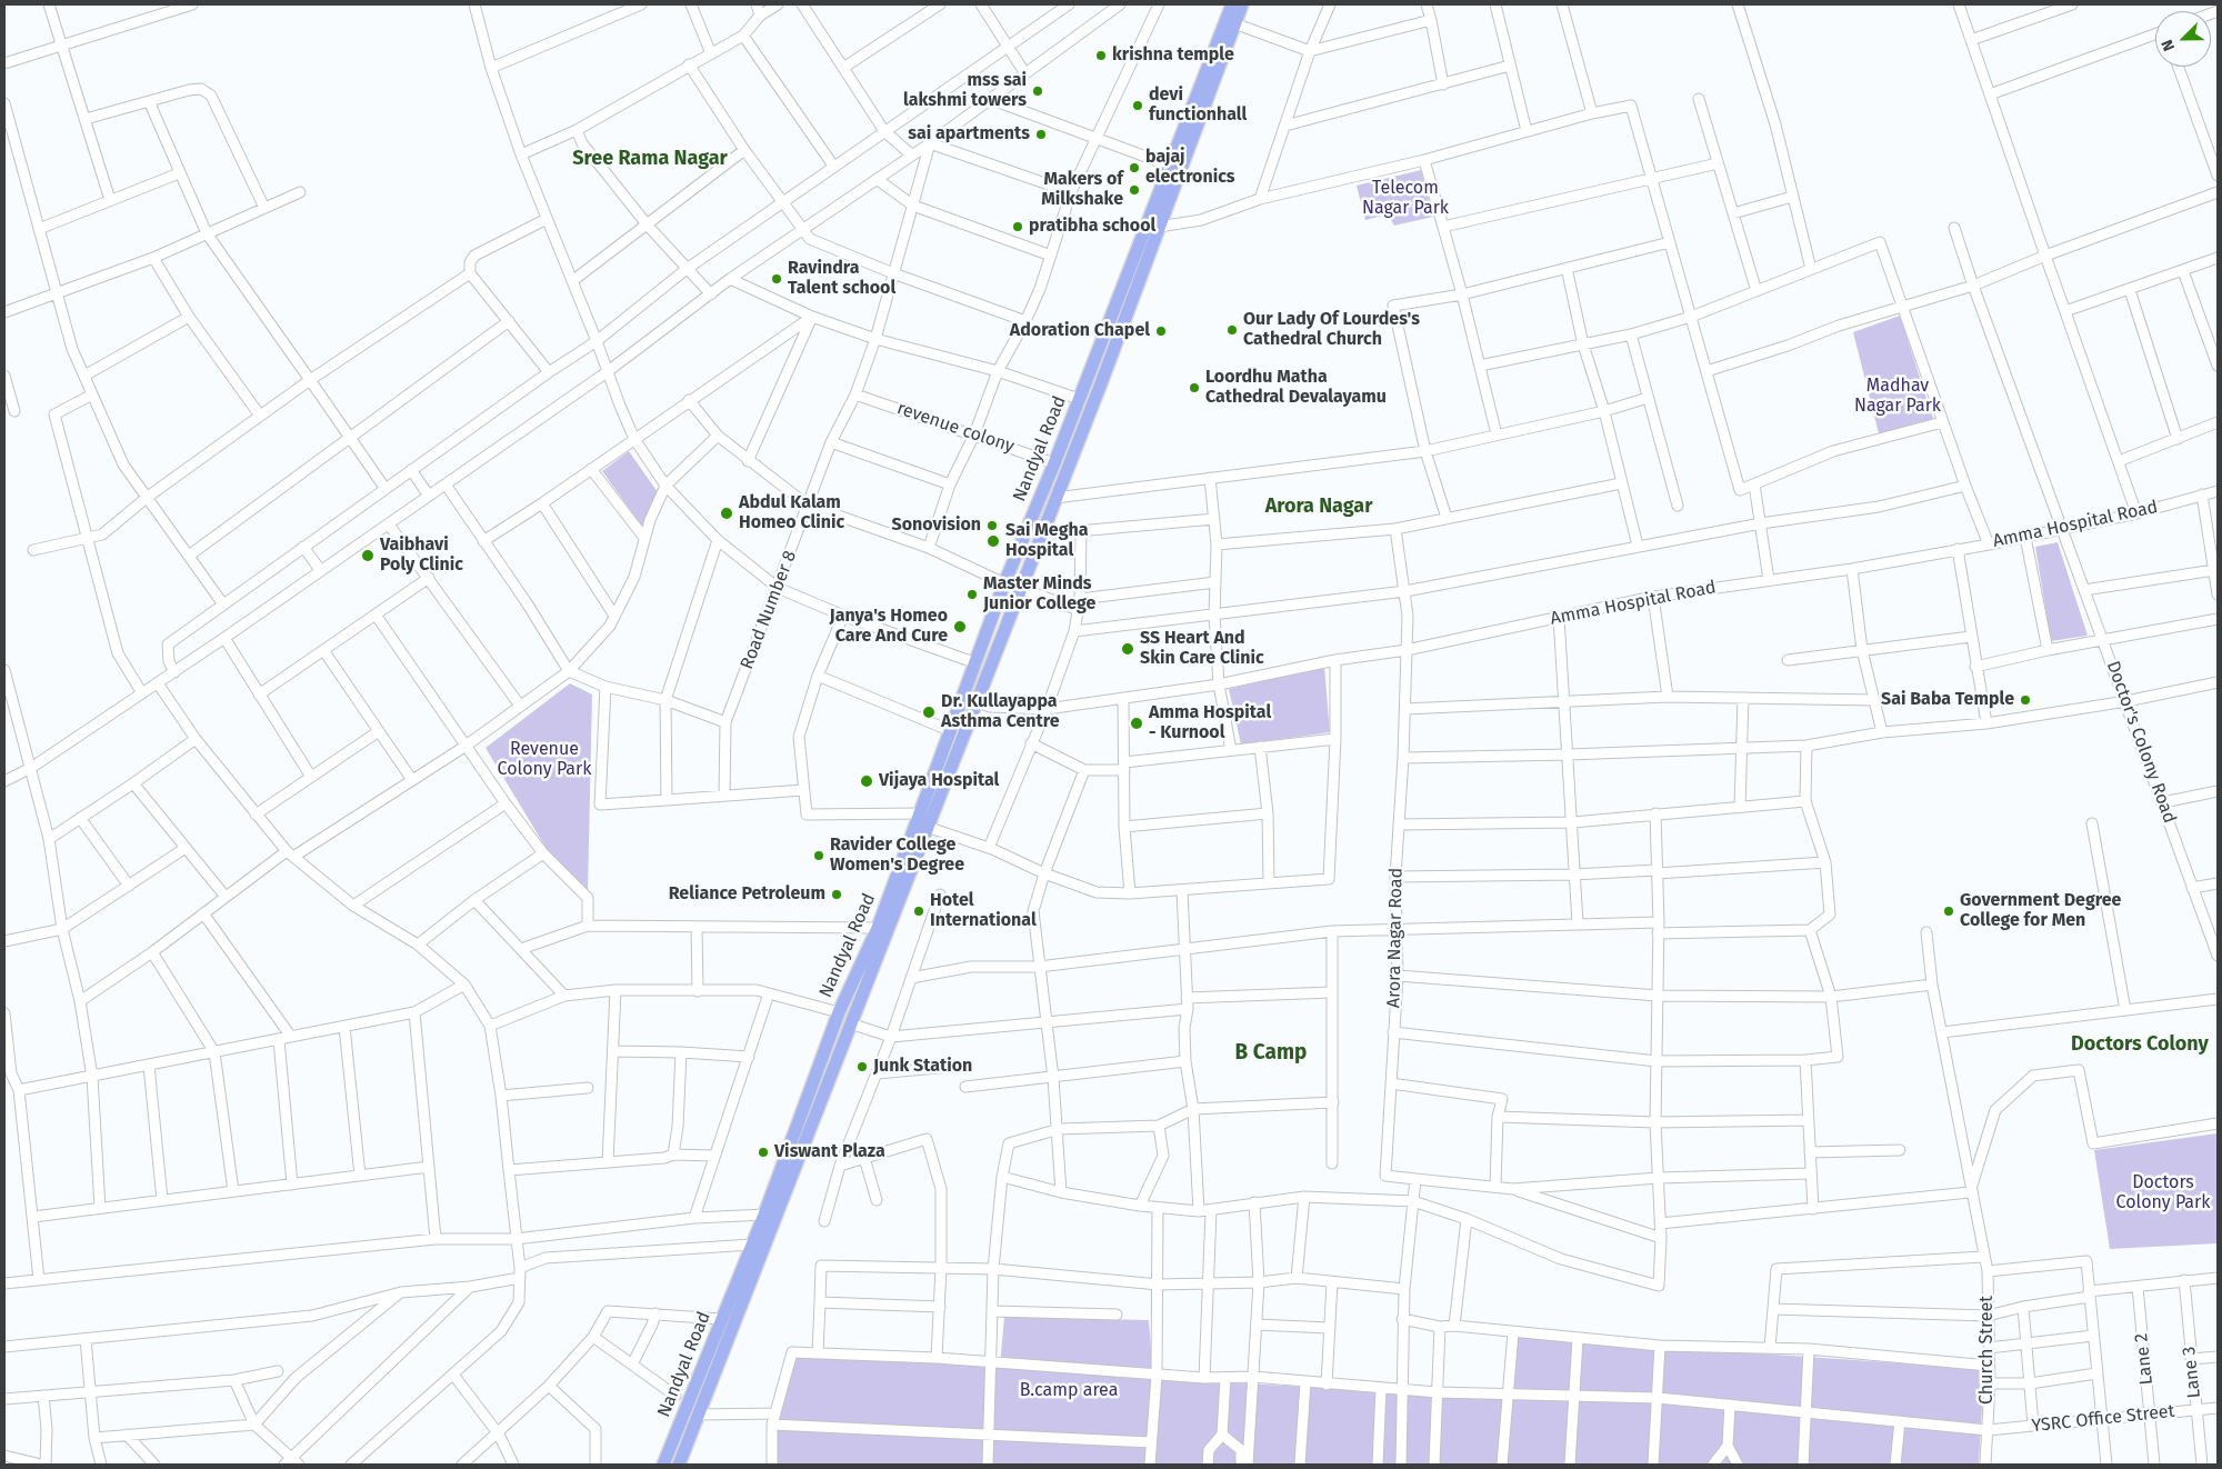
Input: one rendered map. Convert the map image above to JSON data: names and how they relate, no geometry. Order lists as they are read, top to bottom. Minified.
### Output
{"streets":{"main road":["Nandyal Road"],"street":["revenue colony","Amma Hospital Road","Road Number 8","Doctor's Colony Road","Arora Nagar Road","Church Street","Lane 2","Lane 3","YSRC Office Street"]},"crossings":[["revenue colony","Nandyal Road"],["revenue colony","Road Number 8"],["Amma Hospital Road","Doctor's Colony Road"],["Amma Hospital Road","Arora Nagar Road"],["Church Street","YSRC Office Street"],["Lane 2","YSRC Office Street"],["Lane 3","YSRC Office Street"]],"districts":["Sree Rama Nagar","Arora Nagar","Doctors Colony","B Camp"],"parks":["Telecom Nagar Park","Madhav Nagar Park","Revenue Colony Park","Doctors Colony Park","B.camp area"],"places":["krishna temple","mss sai lakshmi towers","devi functionhall","sai apartments","bajaj electronics","Makers of Milkshake","pratibha school","Ravindra Talent school","Our Lady Of Lourdes's Cathedral Church","Adoration Chapel","Loordhu Matha Cathedral Devalayamu","Abdul Kalam Homeo Clinic","Sonovision","Sai Megha Hospital","Vaibhavi Poly Clinic","Master Minds Junior College","Janya's Homeo Care And Cure","SS Heart And Skin Care Clinic","Sai Baba Temple","Dr. Kullayappa Asthma Centre","Amma Hospital - Kurnool","Vijaya Hospital","Ravider College Women's Degree","Reliance Petroleum","Hotel International","Government Degree College for Men","Junk Station","Viswant Plaza"],"north":"bottom left"}
